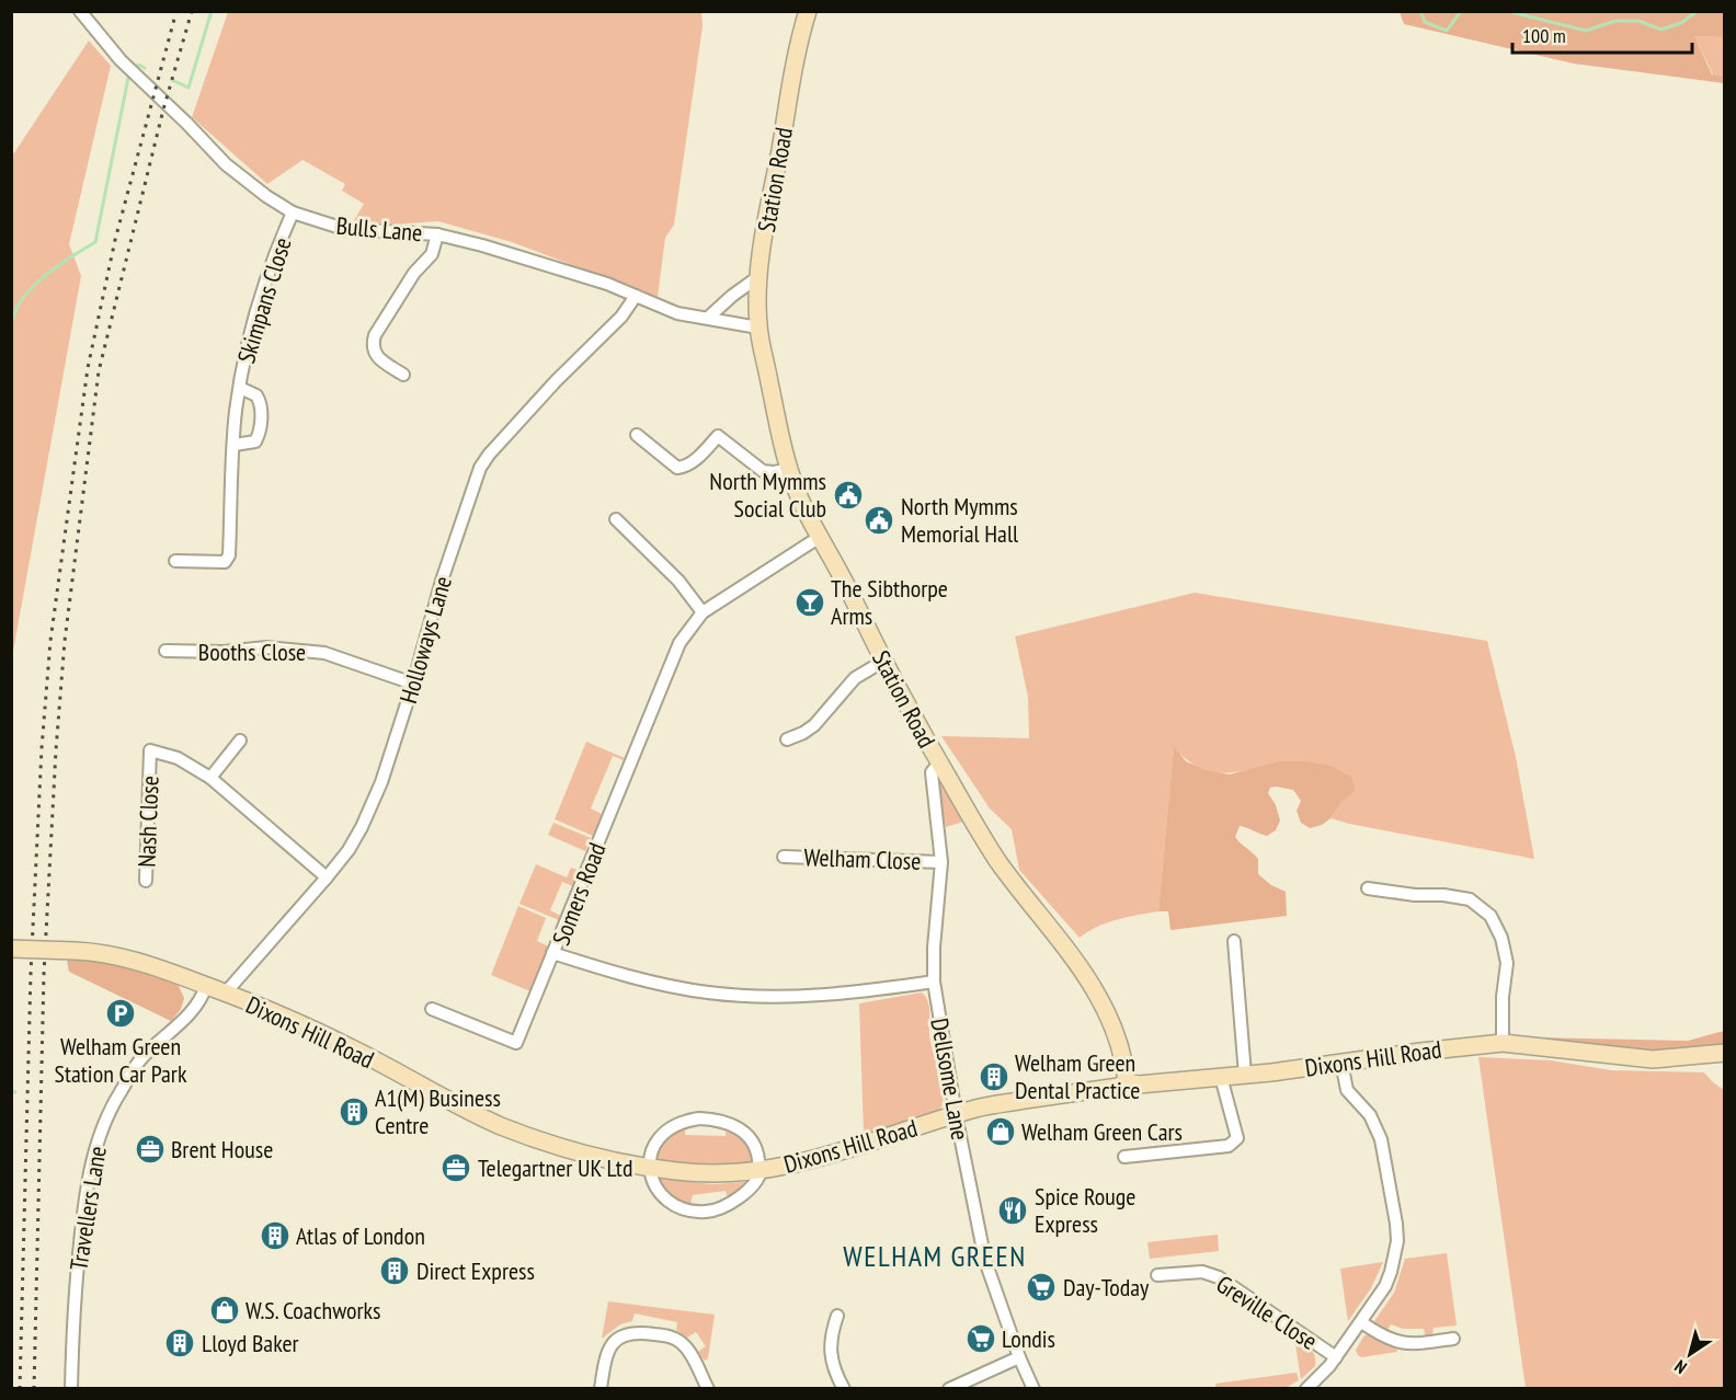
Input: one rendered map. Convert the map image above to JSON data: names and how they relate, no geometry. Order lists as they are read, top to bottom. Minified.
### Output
{"streets":{"street":["Station Road","Bulls Lane","Skimpans Close","Holloways Lane","Booths Close","Nash Close","Welham Close","Somers Road","Dixons Hill Road","Dellsome Lane","Travellers Lane","Greville Close"]},"crossings":[["Station Road","Bulls Lane"],["Station Road","Somers Road"],["Station Road","Dixons Hill Road"],["Station Road","Dellsome Lane"],["Bulls Lane","Skimpans Close"],["Bulls Lane","Holloways Lane"],["Holloways Lane","Booths Close"],["Holloways Lane","Nash Close"],["Holloways Lane","Dixons Hill Road"],["Welham Close","Dellsome Lane"],["Somers Road","Dellsome Lane"],["Dixons Hill Road","Dellsome Lane"],["Dixons Hill Road","Travellers Lane"]],"districts":["WELHAM GREEN"],"places":{"public building":["North Mymms Social Club","North Mymms Memorial Hall"],"bar":["The Sibthorpe Arms"],"parking":["Welham Green Station Car Park"],"building":["Welham Green Dental Practice","A1(M) Business Centre","Atlas of London","Direct Express","Lloyd Baker"],"shop":["Welham Green Cars","W.S. Coachworks"],"office":["Brent House","Telegartner UK Ltd"],"restaurant":["Spice Rouge Express"],"supermarket":["Day-Today","Londis"]},"scale_bar":"100 m","north":"bottom left"}
